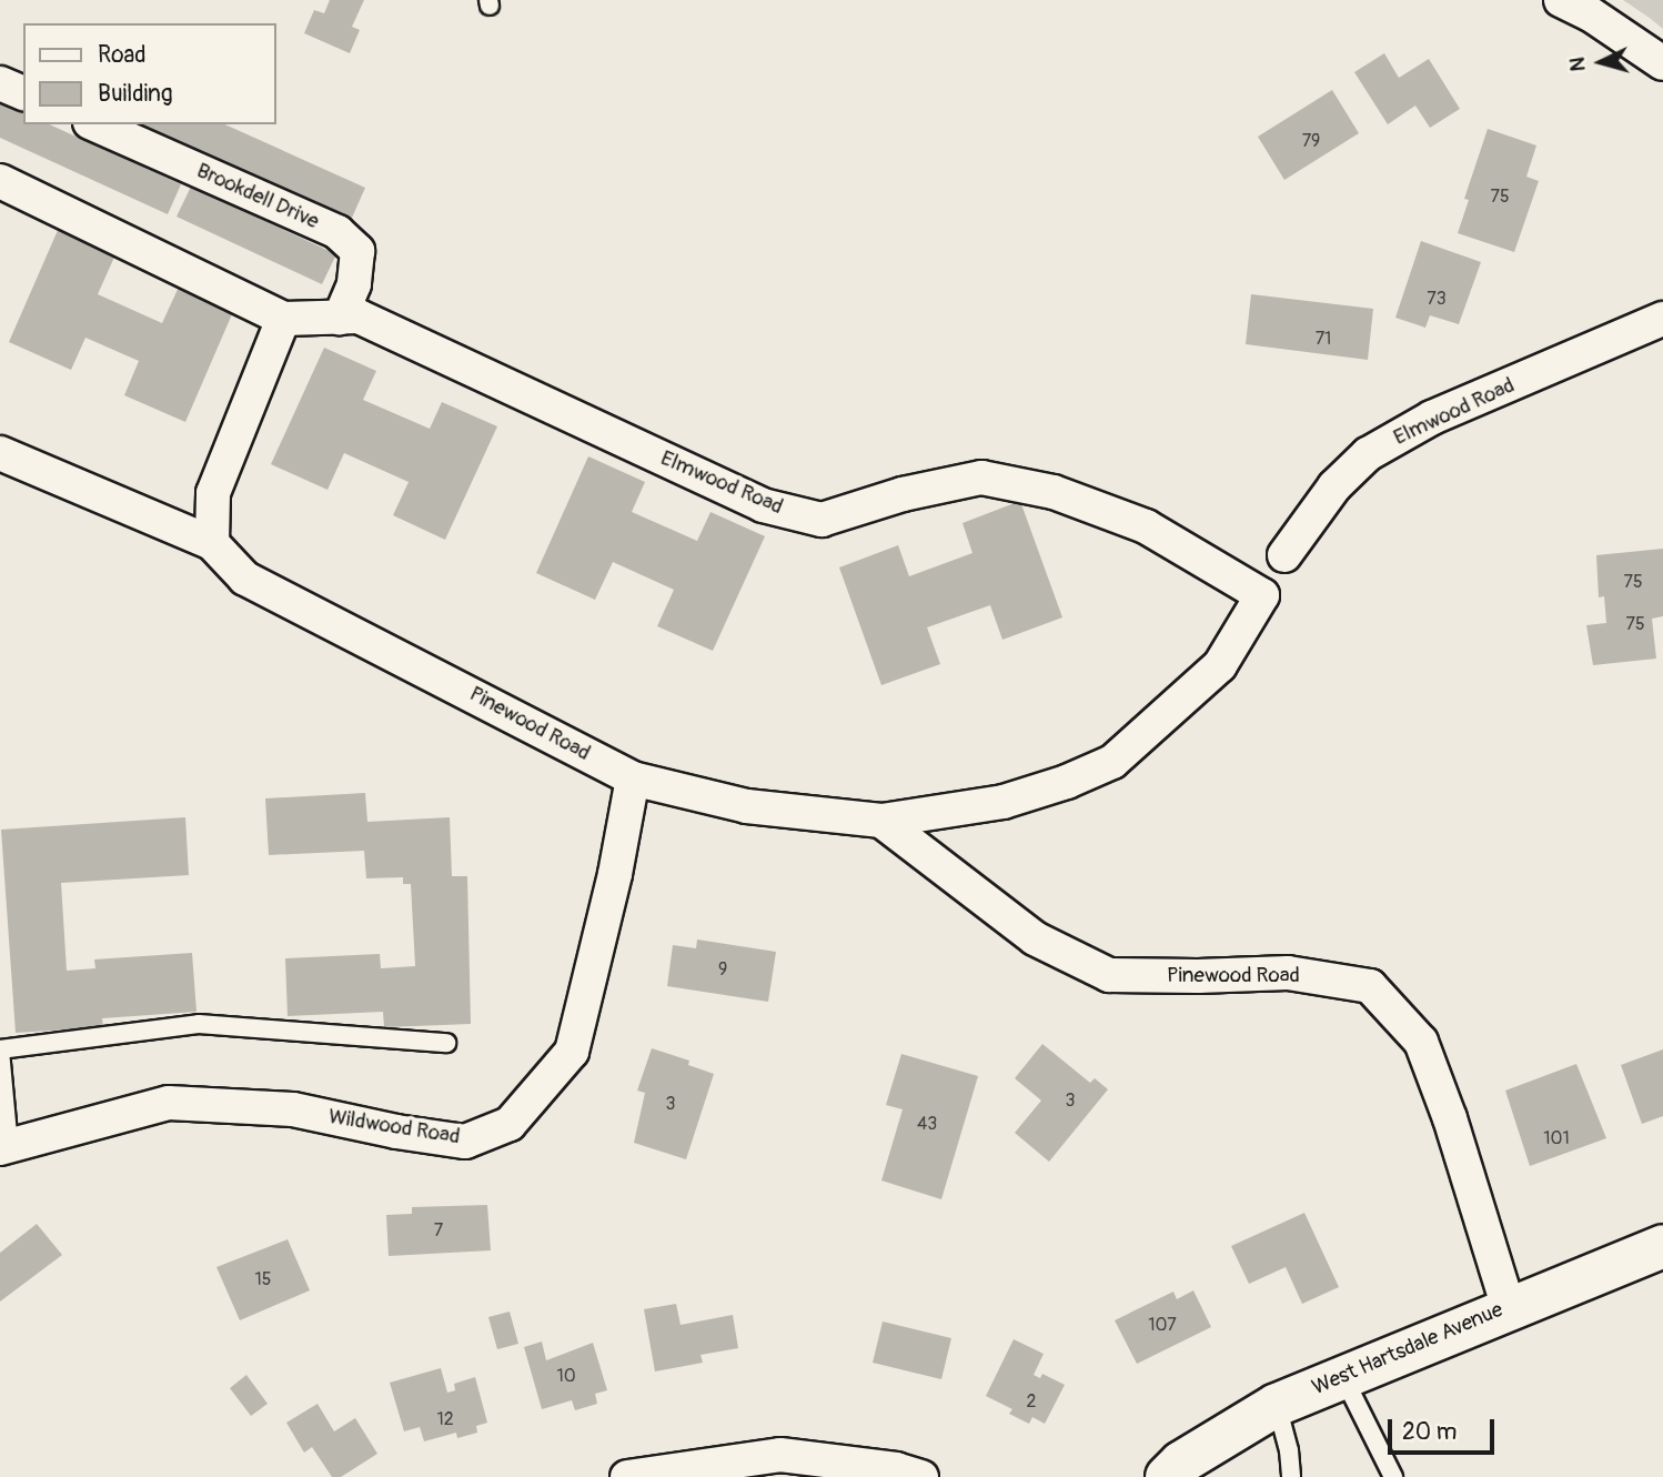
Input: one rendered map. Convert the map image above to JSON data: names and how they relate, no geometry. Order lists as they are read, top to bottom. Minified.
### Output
{"streets":{"main road":["West Hartsdale Avenue"],"street":["Brookdell Drive","Elmwood Road","Pinewood Road","Wildwood Road"]},"crossings":[["Brookdell Drive","Elmwood Road"],["Elmwood Road","Pinewood Road"],["Pinewood Road","Wildwood Road"],["Pinewood Road","West Hartsdale Avenue"]],"house_numbers":["79","75","73","71","75","75","9","3","3","43","101","7","15","107","10","2","12"],"legend":["Road","Building"],"scale_bar":"20 m","north":"left"}
